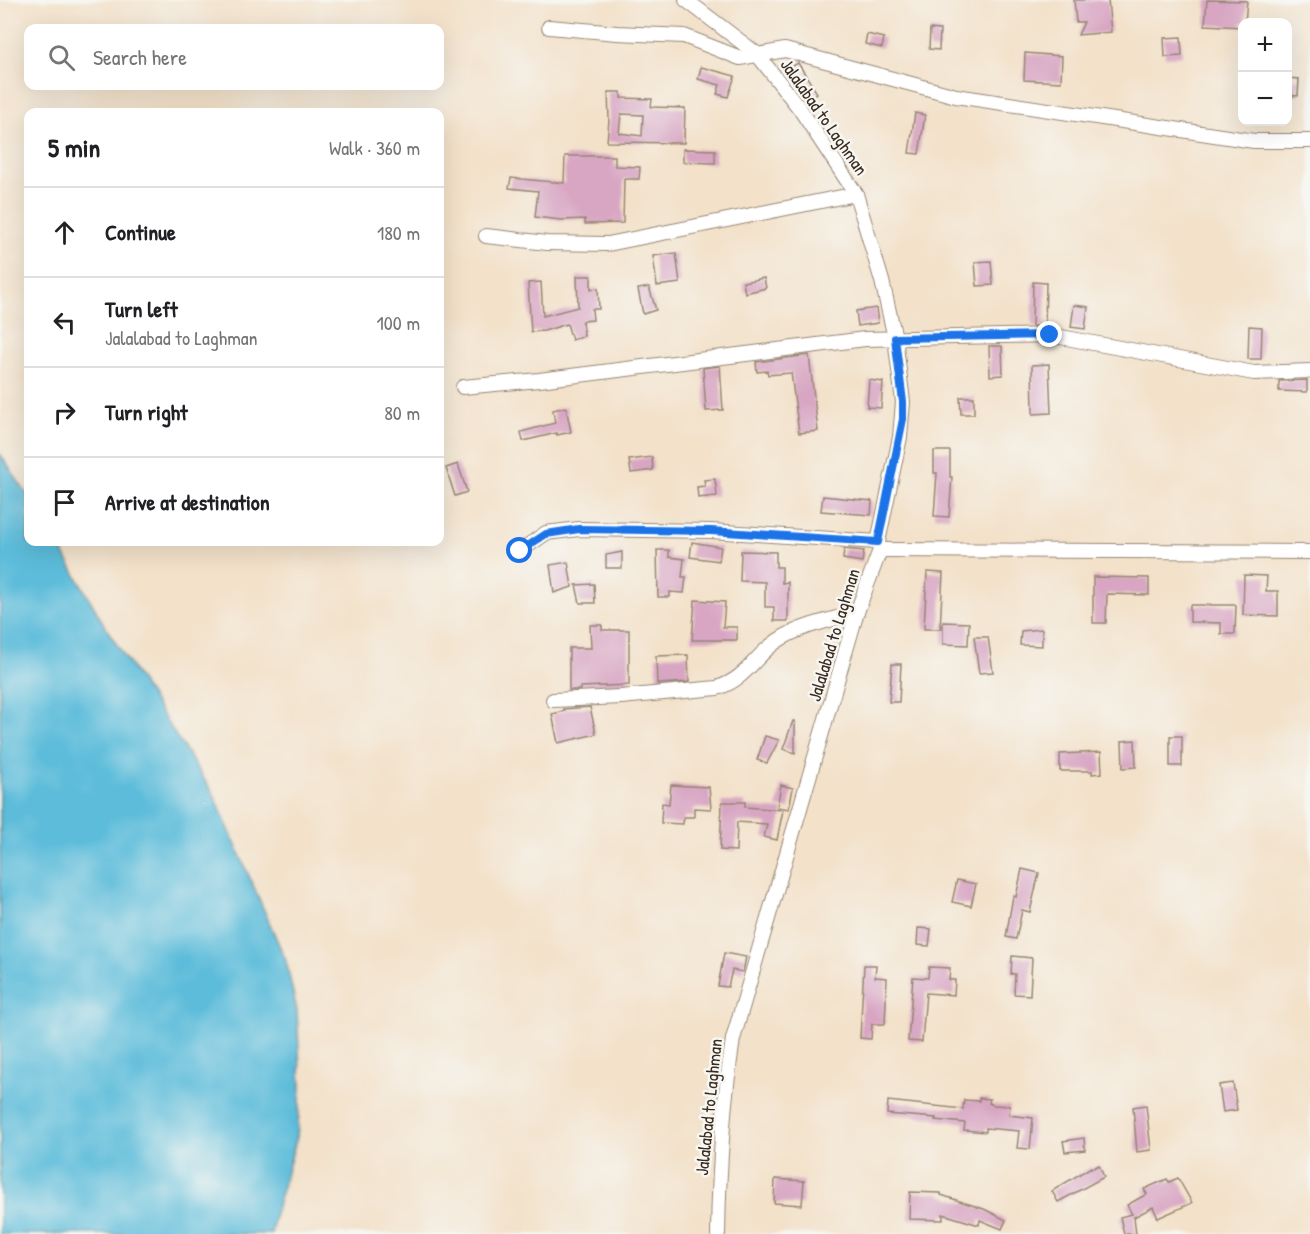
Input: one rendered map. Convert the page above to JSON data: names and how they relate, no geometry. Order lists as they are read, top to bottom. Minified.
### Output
{"streets":{"street":["Jalalabad to Laghman"]},"page":{"map_buttons":["+","−"],"search":"Search here","heading":["5 min","Walk · 360 m"],"list":[["Continue","180 m"],["Turn left","Jalalabad to Laghman","100 m"],["Turn right","80 m"],"Arrive at destination"]}}
